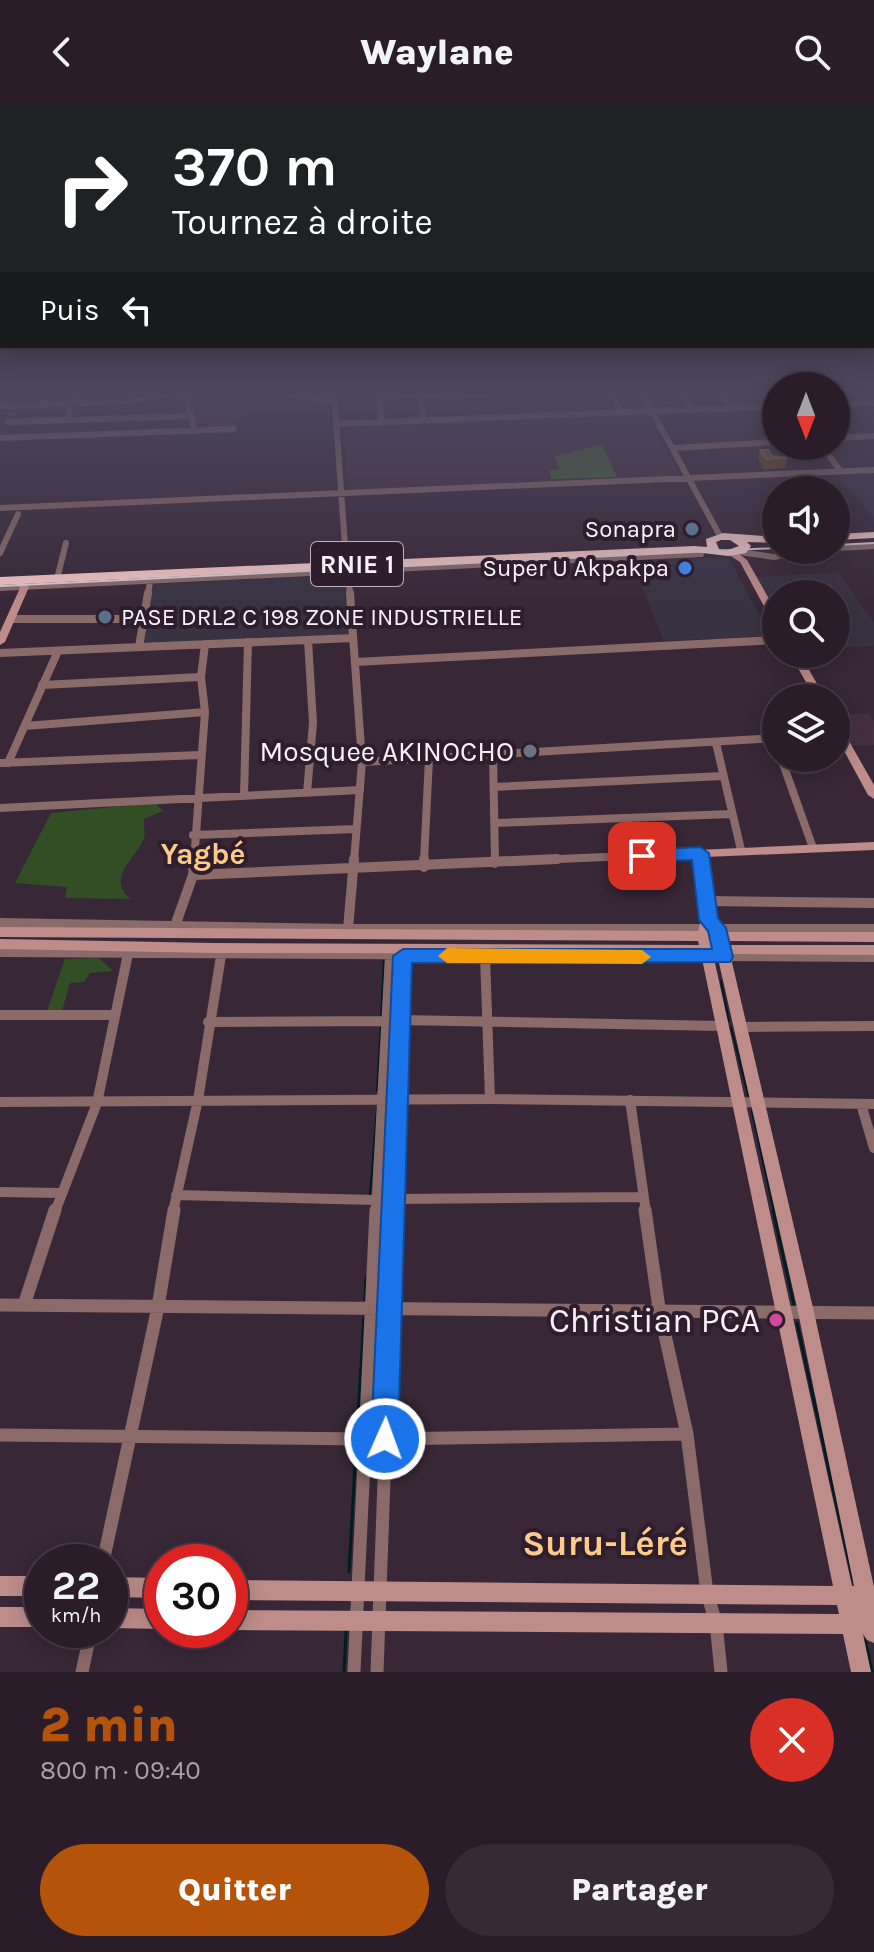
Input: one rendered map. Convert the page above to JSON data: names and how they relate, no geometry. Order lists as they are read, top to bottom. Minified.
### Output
{"streets":{"highway":["RNIE 1"]},"districts":["Yagbé","Suru-Léré"],"places":["Sonapra","Super U Akpakpa","PASE DRL2 C 198 ZONE INDUSTRIELLE","Mosquee AKINOCHO","Christian PCA"],"north":"bottom","page":{"header":"Waylane","turn":["370 m","Tournez à droite"],"then":"Puis","speed":"22 km/h","limit":"30","heading":["2 min","800 m · 09:40"],"buttons":["Quitter","Partager"]}}
